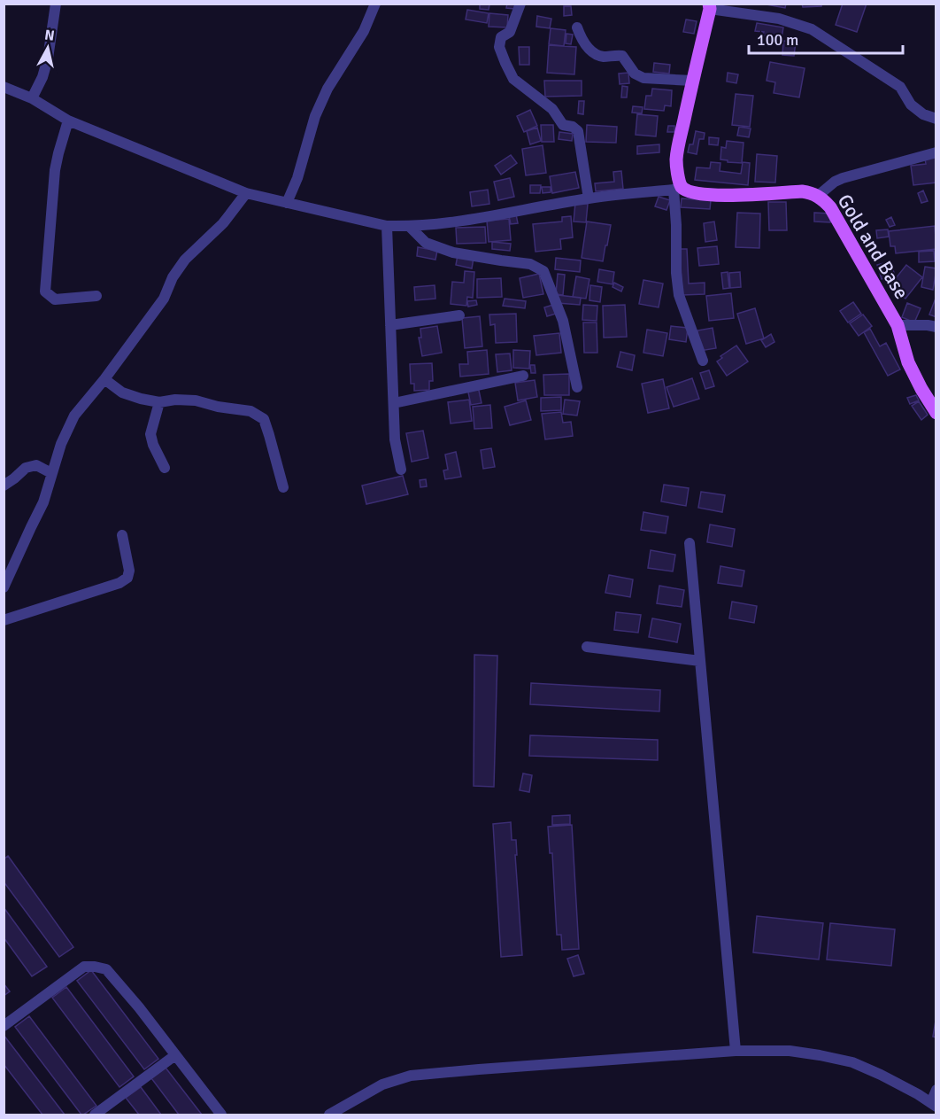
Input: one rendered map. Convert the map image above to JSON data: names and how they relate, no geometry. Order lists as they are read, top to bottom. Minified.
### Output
{"streets":{"main road":["Gold and Base"]},"scale_bar":"100 m","north":"top"}
